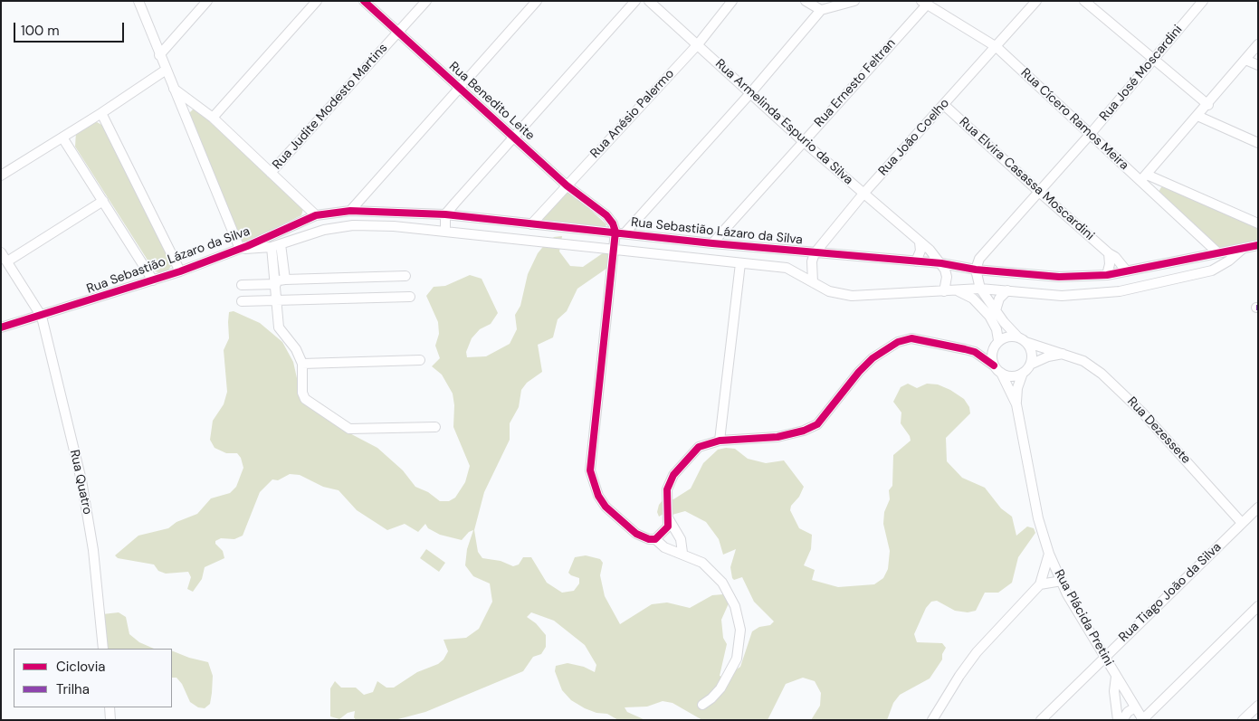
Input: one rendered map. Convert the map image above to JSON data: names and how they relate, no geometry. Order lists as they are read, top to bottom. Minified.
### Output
{"streets":{"street":["Rua José Moscardini","Rua Ernesto Feltran","Rua Benedito Leite","Rua Judite Modesto Martins","Rua Anésio Palermo","Rua Cícero Ramos Meira","Rua Armelinda Espurio da Silva","Rua João Coelho","Rua Elvira Casassa Moscardini","Rua Sebastião Lázaro da Silva","Rua Dezessete","Rua Quatro","Rua Tiago João da Silva","Rua Plácida Pretini"]},"crossings":[["Rua José Moscardini","Rua Cícero Ramos Meira"],["Rua José Moscardini","Rua Elvira Casassa Moscardini"],["Rua José Moscardini","Rua Sebastião Lázaro da Silva"],["Rua Ernesto Feltran","Rua Cícero Ramos Meira"],["Rua Ernesto Feltran","Rua Armelinda Espurio da Silva"],["Rua Ernesto Feltran","Rua Sebastião Lázaro da Silva"],["Rua Benedito Leite","Rua Judite Modesto Martins"],["Rua Benedito Leite","Rua Anésio Palermo"],["Rua Benedito Leite","Rua Sebastião Lázaro da Silva"],["Rua Anésio Palermo","Rua Armelinda Espurio da Silva"],["Rua Anésio Palermo","Rua Sebastião Lázaro da Silva"],["Rua Cícero Ramos Meira","Rua João Coelho"],["Rua Cícero Ramos Meira","Rua Sebastião Lázaro da Silva"],["Rua Armelinda Espurio da Silva","Rua João Coelho"],["Rua Armelinda Espurio da Silva","Rua Sebastião Lázaro da Silva"],["Rua João Coelho","Rua Elvira Casassa Moscardini"],["Rua João Coelho","Rua Sebastião Lázaro da Silva"],["Rua Elvira Casassa Moscardini","Rua Sebastião Lázaro da Silva"],["Rua Sebastião Lázaro da Silva","Rua Quatro"],["Rua Dezessete","Rua Tiago João da Silva"],["Rua Dezessete","Rua Plácida Pretini"],["Rua Tiago João da Silva","Rua Plácida Pretini"]],"legend":["Ciclovia","Trilha"],"scale_bar":"100 m"}
